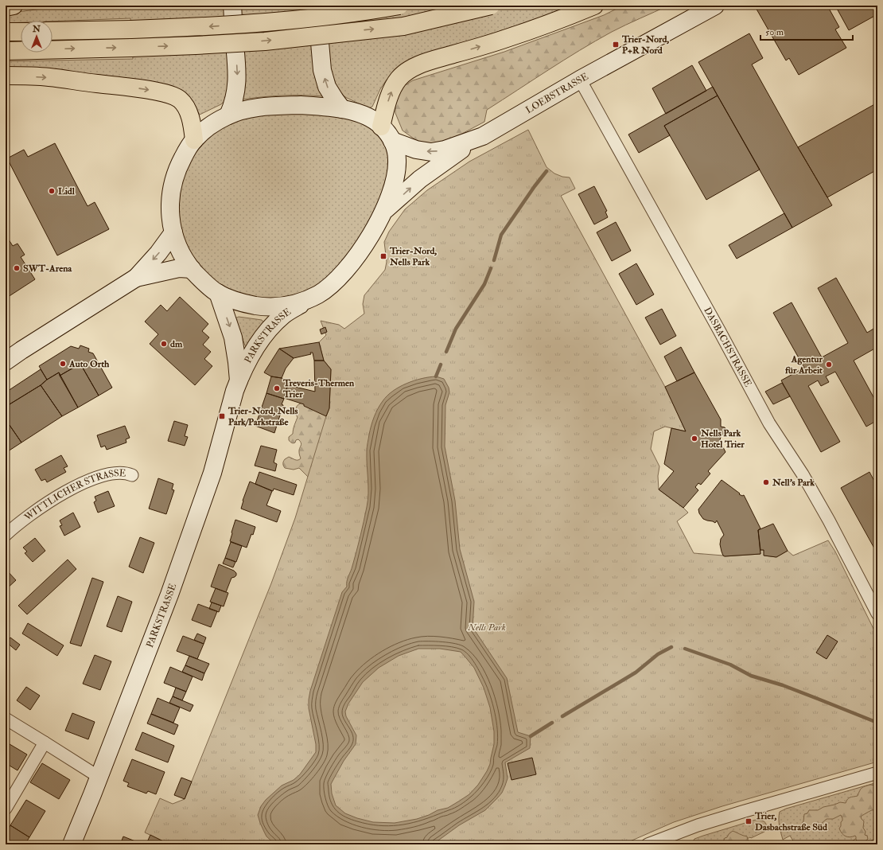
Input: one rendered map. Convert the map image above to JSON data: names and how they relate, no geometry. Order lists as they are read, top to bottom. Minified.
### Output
{"streets":{"main road":["LOEBSTRASSE","PARKSTRASSE"],"street":["DASBACHSTRASSE","WITTLICHER STRASSE"]},"crossings":[["LOEBSTRASSE","DASBACHSTRASSE"]],"parks":["Nells Park"],"places":{"transit":["Trier-Nord, P+R Nord","Trier-Nord, Nells Park","Trier-Nord, Nells Park/Parkstraße","Trier, Dasbachstraße Süd"],"other":["Lidl","SWT-Arena","dm","Auto Orth","Agentur für Arbeit","Treveris-Thermen Trier","Nells Park Hotel Trier","Nell's Park"]},"scale_bar":"50 m","north":"top"}
